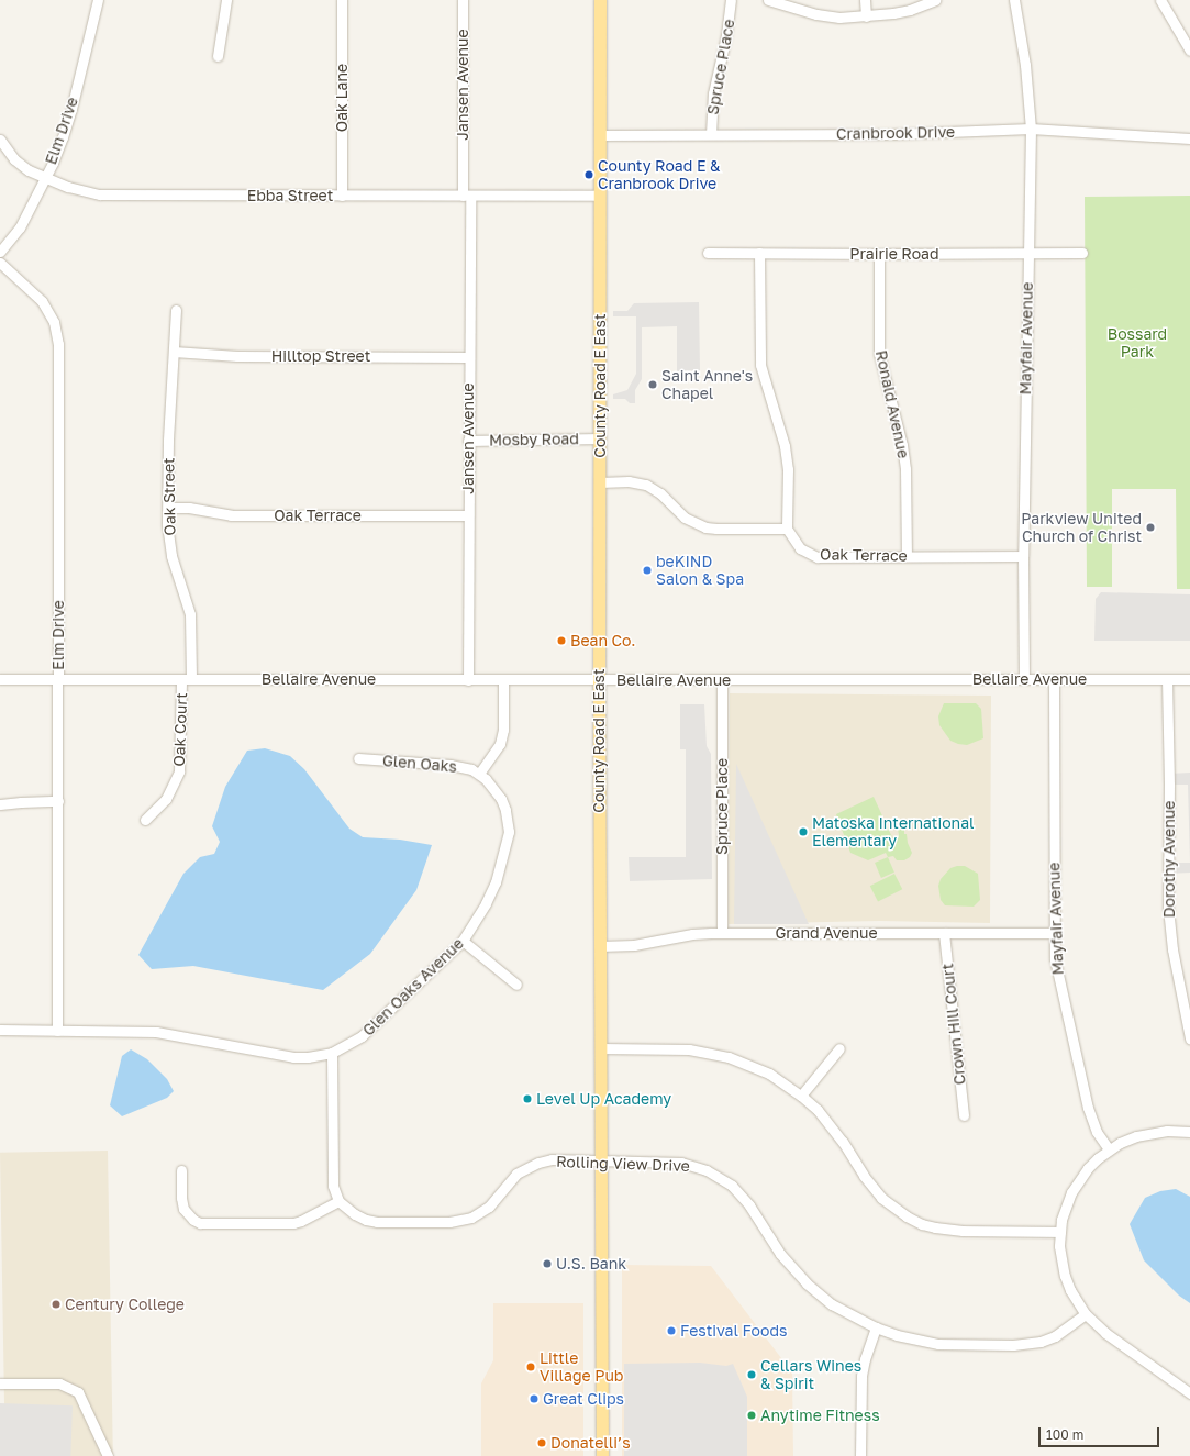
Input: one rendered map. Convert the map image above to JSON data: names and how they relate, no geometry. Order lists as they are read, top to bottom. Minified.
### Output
{"streets":{"main road":["County Road E East"],"street":["Spruce Place","Jansen Avenue","Oak Lane","Elm Drive","Cranbrook Drive","Ebba Street","Prairie Road","Mayfair Avenue","Hilltop Street","Ronald Avenue","Mosby Road","Oak Street","Oak Terrace","Bellaire Avenue","Oak Court","Glen Oaks","Dorothy Avenue","Grand Avenue","Glen Oaks Avenue","Crown Hill Court","Rolling View Drive"]},"crossings":[["Spruce Place","Cranbrook Drive"],["Spruce Place","Bellaire Avenue"],["Spruce Place","Grand Avenue"],["Jansen Avenue","Ebba Street"],["Jansen Avenue","Hilltop Street"],["Jansen Avenue","Mosby Road"],["Jansen Avenue","Oak Terrace"],["Jansen Avenue","Bellaire Avenue"],["Oak Lane","Ebba Street"],["Elm Drive","Ebba Street"],["Elm Drive","Bellaire Avenue"],["Elm Drive","Glen Oaks Avenue"],["Cranbrook Drive","Mayfair Avenue"],["Cranbrook Drive","County Road E East"],["Ebba Street","County Road E East"],["Prairie Road","Mayfair Avenue"],["Prairie Road","Ronald Avenue"],["Mayfair Avenue","Oak Terrace"],["Mayfair Avenue","Bellaire Avenue"],["Mayfair Avenue","Grand Avenue"],["Hilltop Street","Oak Street"],["County Road E East","Mosby Road"],["County Road E East","Bellaire Avenue"],["County Road E East","Grand Avenue"],["County Road E East","Rolling View Drive"],["Ronald Avenue","Oak Terrace"],["Oak Street","Oak Terrace"],["Oak Street","Bellaire Avenue"],["Oak Street","Oak Court"],["Bellaire Avenue","Oak Court"],["Bellaire Avenue","Dorothy Avenue"],["Glen Oaks","Glen Oaks Avenue"],["Grand Avenue","Crown Hill Court"]],"parks":["Bossard Park"],"places":["County Road E & Cranbrook Drive","Saint Anne's Chapel","Parkview United Church of Christ","beKIND Salon & Spa","Bean Co.","Matoska International Elementary","Level Up Academy","U.S. Bank","Century College","Festival Foods","Little Village Pub","Cellars Wines & Spirit","Great Clips","Anytime Fitness","Donatelli’s"],"scale_bar":"100 m"}
